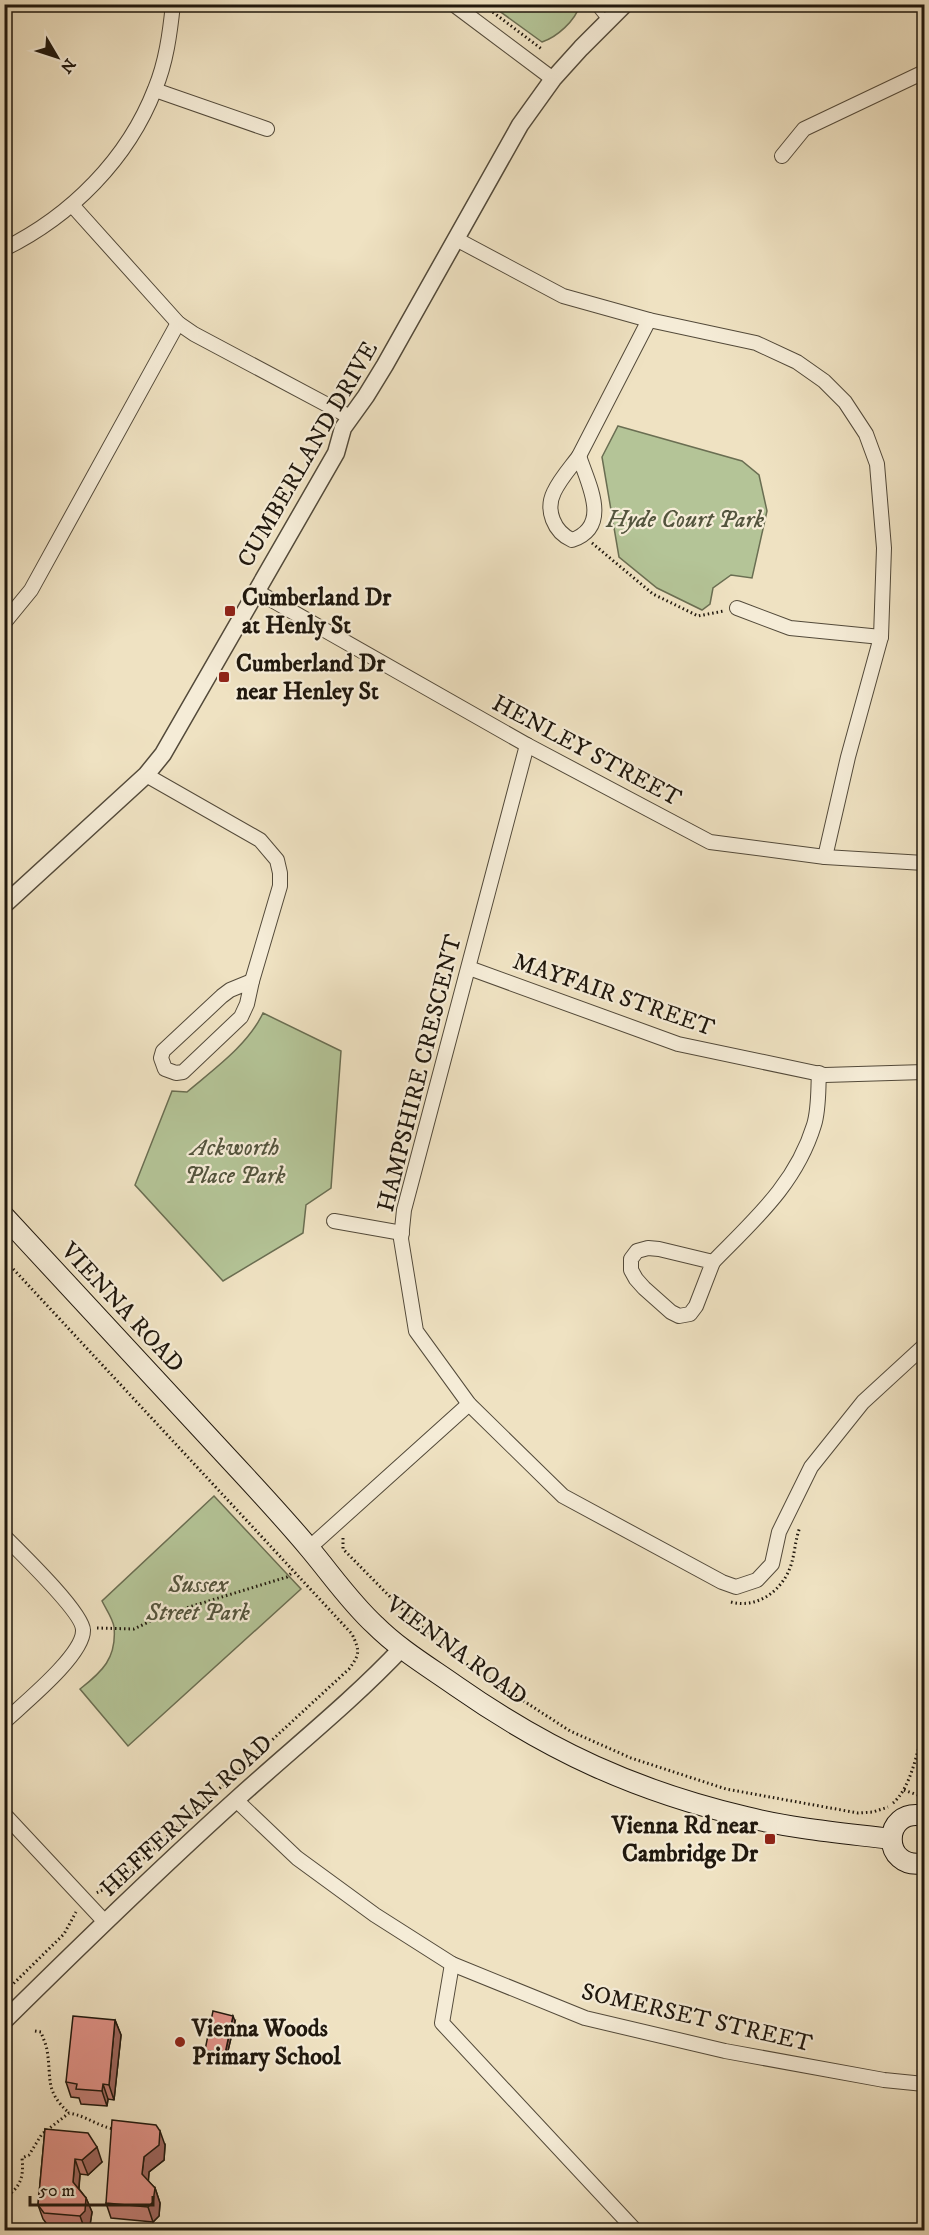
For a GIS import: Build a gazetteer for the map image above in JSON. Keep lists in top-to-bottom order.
{
  "streets": {
    "main road": ["VIENNA ROAD"],
    "street": [
      "CUMBERLAND DRIVE",
      "HENLEY STREET",
      "MAYFAIR STREET",
      "HAMPSHIRE CRESCENT",
      "HEFFERNAN ROAD",
      "SOMERSET STREET"
    ]
  },
  "crossings": [
    ["CUMBERLAND DRIVE", "HENLEY STREET"],
    ["HENLEY STREET", "HAMPSHIRE CRESCENT"],
    ["MAYFAIR STREET", "HAMPSHIRE CRESCENT"],
    ["VIENNA ROAD", "HEFFERNAN ROAD"],
    ["HEFFERNAN ROAD", "SOMERSET STREET"]
  ],
  "parks": ["Hyde Court Park", "Ackworth Place Park", "Sussex Street Park"],
  "places": {
    "transit": ["Cumberland Dr at Henly St", "Cumberland Dr near Henley St", "Vienna Rd near Cambridge Dr"],
    "other": ["Vienna Woods Primary School"]
  },
  "scale_bar": "50 m",
  "north": "bottom right"
}
